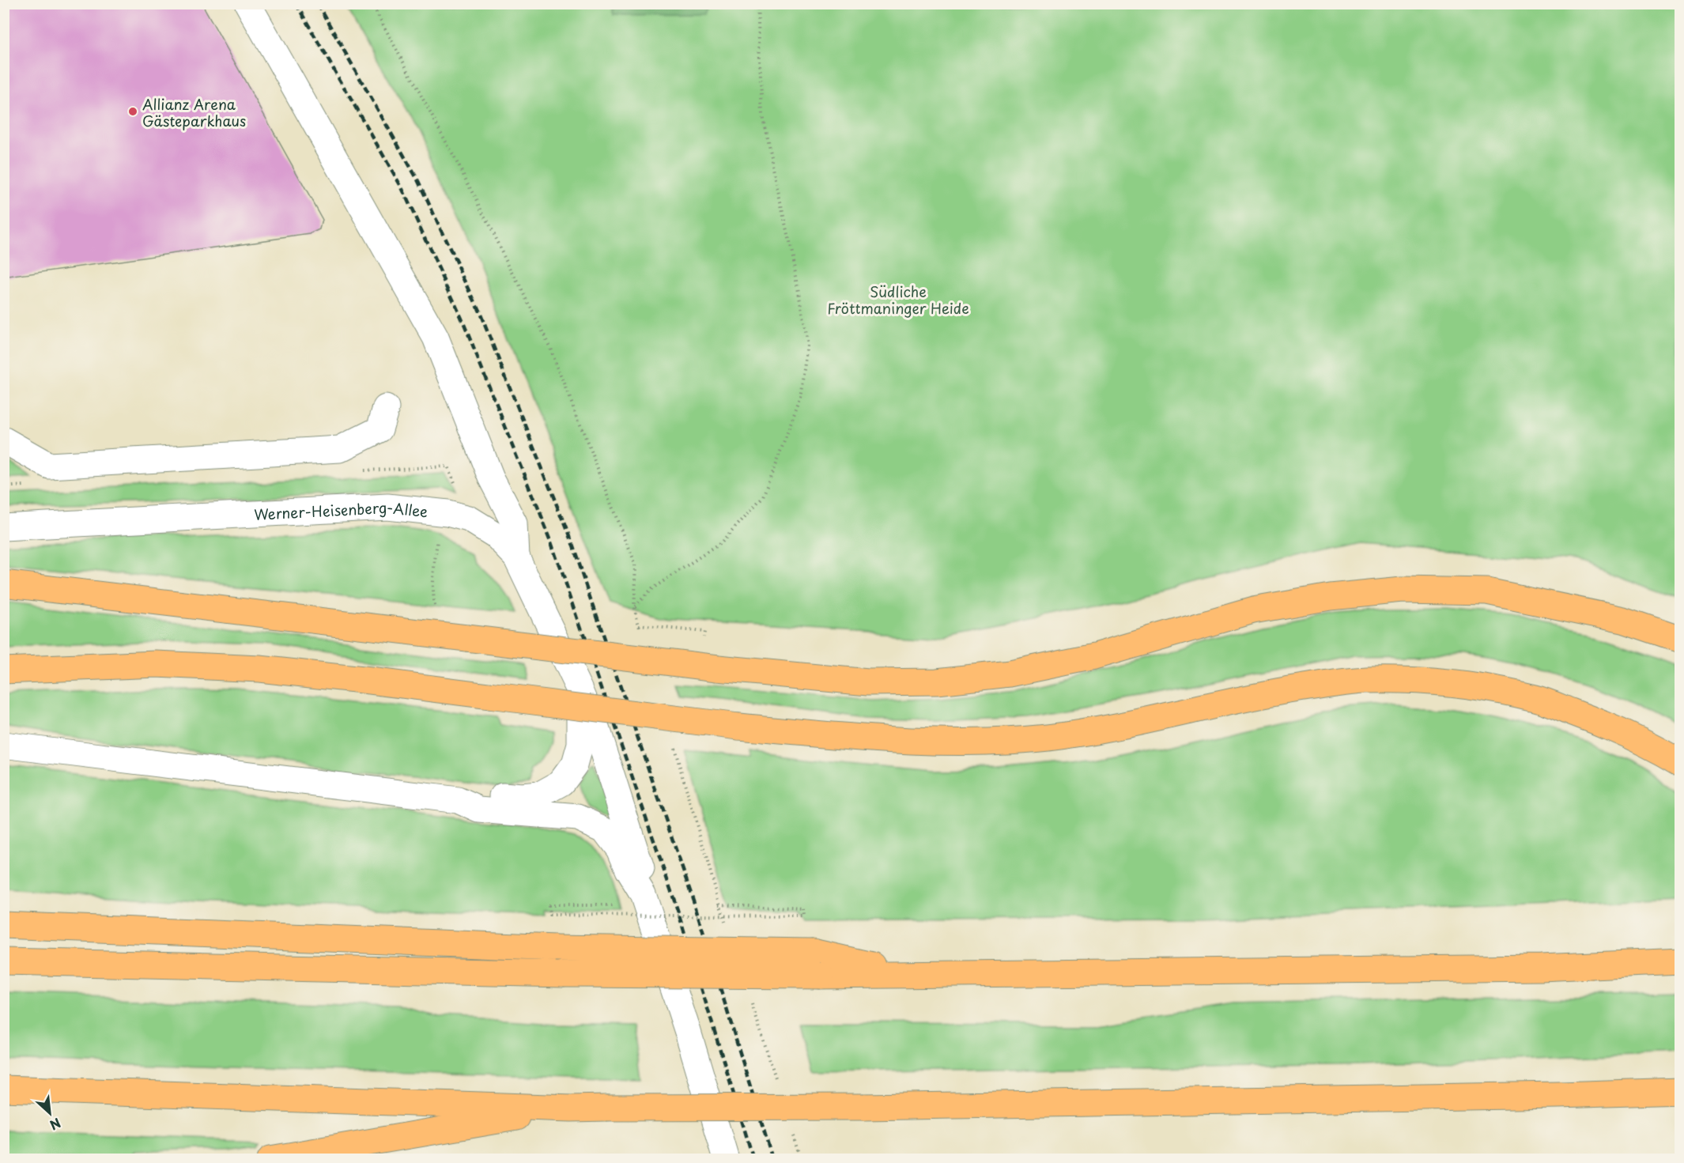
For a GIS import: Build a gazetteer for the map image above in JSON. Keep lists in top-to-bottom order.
{
  "streets": {
    "street": ["Werner-Heisenberg-Allee"]
  },
  "parks": ["Südliche Fröttmaninger Heide"],
  "places": ["Allianz Arena Gästeparkhaus"],
  "north": "bottom right"
}
